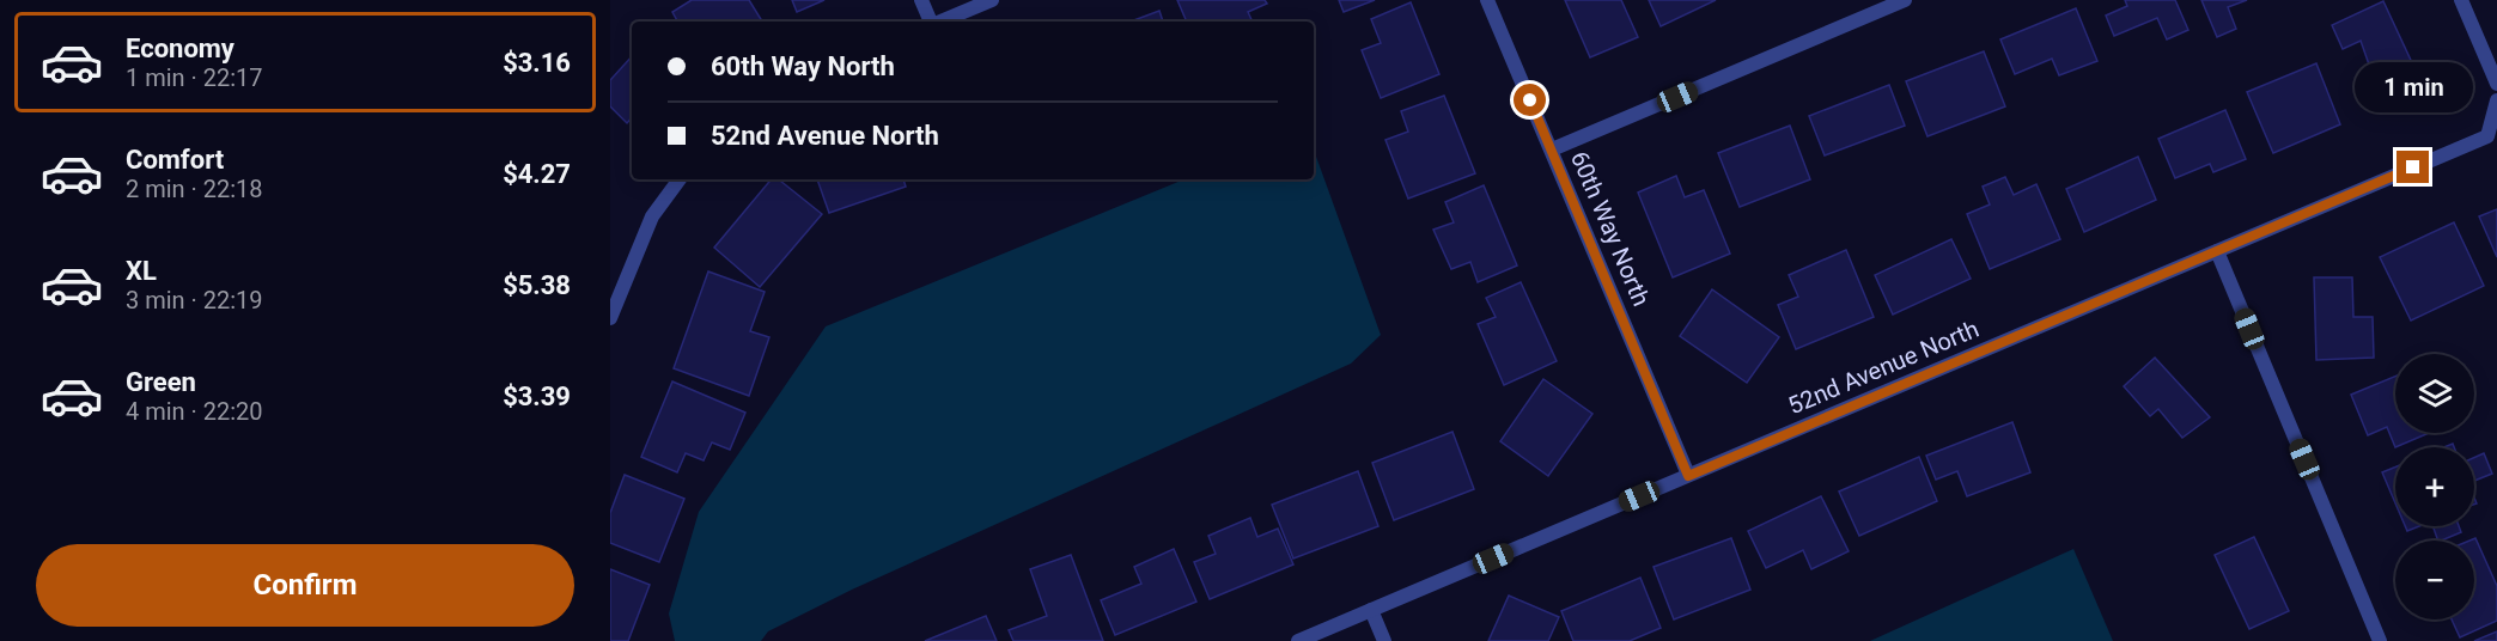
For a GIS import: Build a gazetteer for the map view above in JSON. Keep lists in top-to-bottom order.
{
  "streets": {
    "street": ["60th Way North", "52nd Avenue North"]
  },
  "crossings": [
    ["60th Way North", "52nd Avenue North"]
  ],
  "page": {
    "list": [
      {
        "name": "Economy",
        "note": "1 min · 22:17",
        "value": "$3.16"
      },
      {
        "name": "Comfort",
        "note": "2 min · 22:18",
        "value": "$4.27"
      },
      {
        "name": "XL",
        "note": "3 min · 22:19",
        "value": "$5.38"
      },
      {
        "name": "Green",
        "note": "4 min · 22:20",
        "value": "$3.39"
      }
    ],
    "banner": ["60th Way North", "52nd Avenue North"],
    "bubble": "1 min",
    "map_buttons": ["+", "−"],
    "buttons": "Confirm"
  }
}
